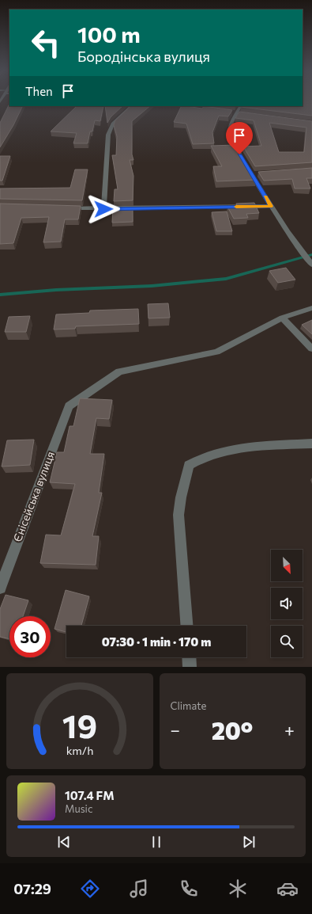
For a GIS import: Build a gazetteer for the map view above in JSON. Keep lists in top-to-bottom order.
{
  "streets": {
    "street": ["Єнісейська вулиця"]
  },
  "north": "bottom right",
  "page": {
    "turn": ["100 m", "Бородінська вулиця"],
    "then": "Then",
    "limit": "30",
    "trip": "07:30 · 1 min · 170 m",
    "tile": "Climate",
    "heat": ["−", "20°", "+"],
    "song": ["107.4 FM", "Music"],
    "tabs": "07:29",
    "gauge": ["19", "km/h"]
  }
}
